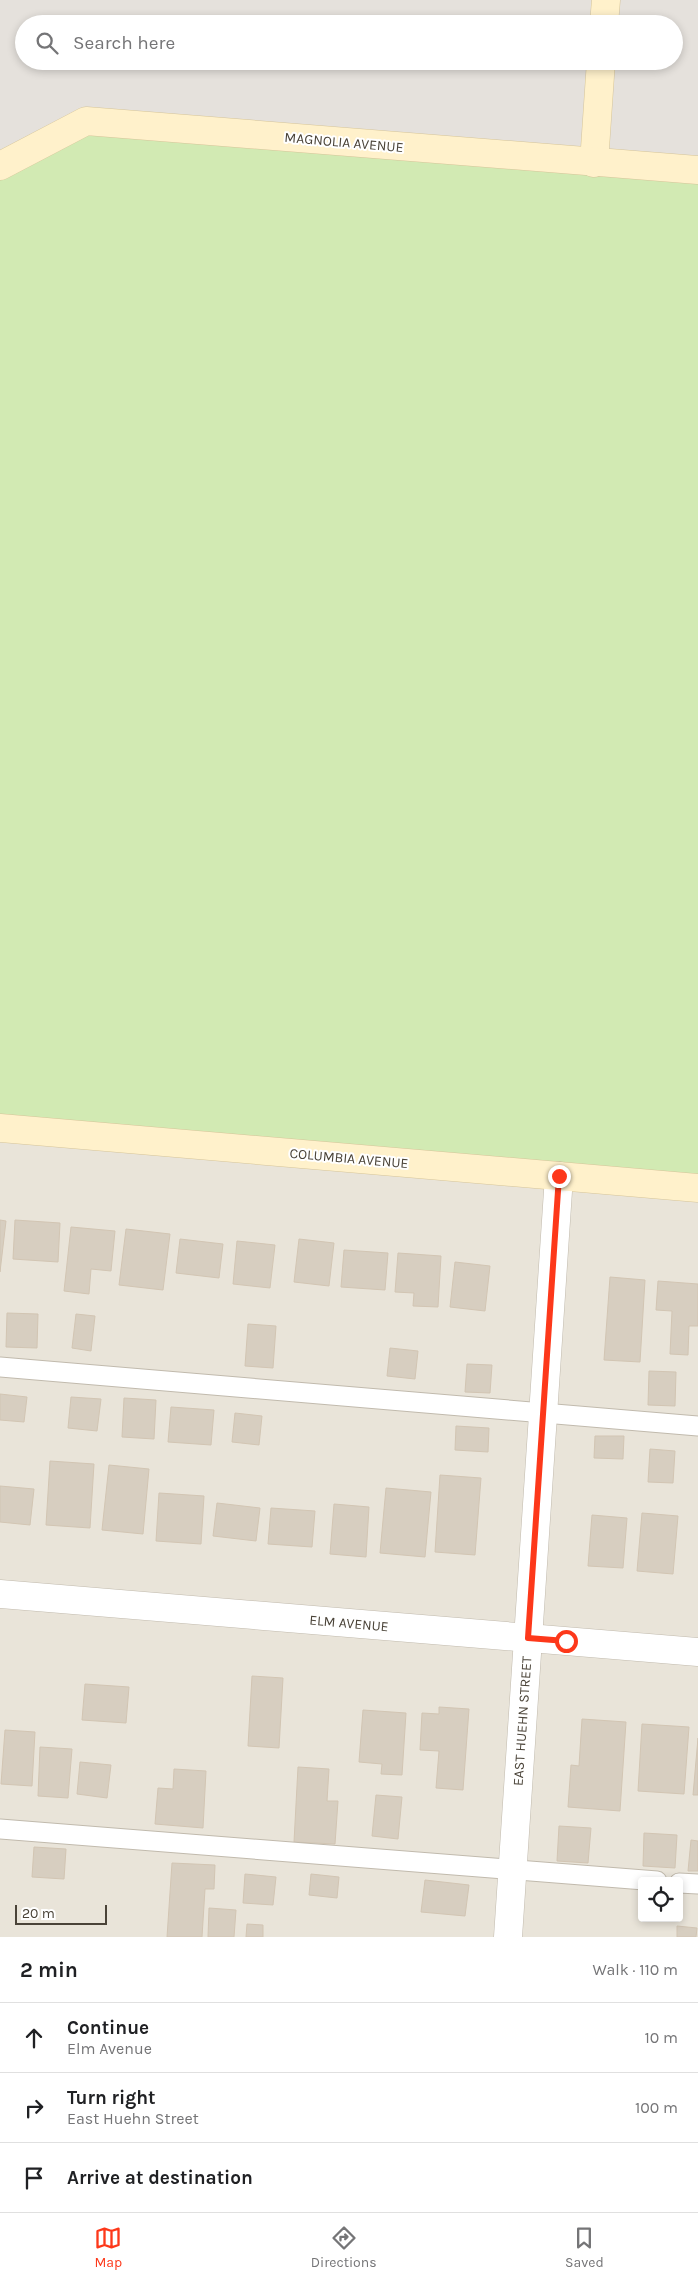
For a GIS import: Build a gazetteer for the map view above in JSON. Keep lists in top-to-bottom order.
{
  "streets": {
    "street": [
      "MAGNOLIA AVENUE",
      "COLUMBIA AVENUE",
      "ELM AVENUE",
      "EAST HUEHN STREET"
    ]
  },
  "crossings": [
    ["COLUMBIA AVENUE", "EAST HUEHN STREET"],
    ["ELM AVENUE", "EAST HUEHN STREET"]
  ],
  "scale_bar": "20 m",
  "page": {
    "search": "Search here",
    "scale": "20 m",
    "heading": ["2 min", "Walk · 110 m"],
    "list": [
      ["Continue", "Elm Avenue", "10 m"],
      ["Turn right", "East Huehn Street", "100 m"],
      "Arrive at destination"
    ],
    "nav": ["Map", "Directions", "Saved"]
  }
}
